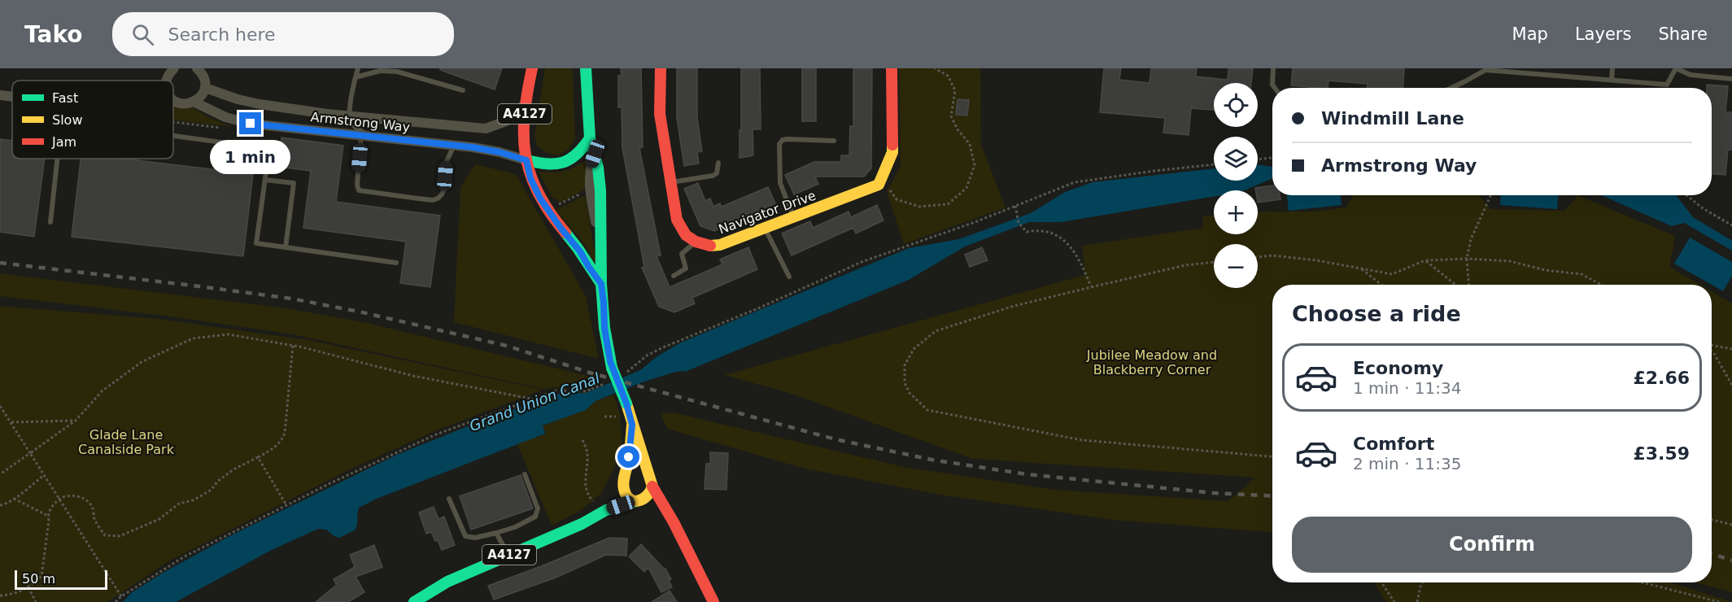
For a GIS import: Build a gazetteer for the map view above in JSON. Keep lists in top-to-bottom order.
{
  "streets": {
    "main road": ["A4127", "Navigator Drive"],
    "street": ["Armstrong Way"]
  },
  "crossings": [
    ["A4127", "Armstrong Way"]
  ],
  "water": ["Grand Union Canal"],
  "parks": ["Jubilee Meadow and Blackberry Corner", "Glade Lane Canalside Park"],
  "legend": ["Fast", "Slow", "Jam"],
  "scale_bar": "50 m",
  "page": {
    "header": "Tako",
    "search": "Search here",
    "nav": ["Map", "Layers", "Share"],
    "map_buttons": ["+", "−"],
    "banner": ["Windmill Lane", "Armstrong Way"],
    "bubble": "1 min",
    "heading": "Choose a ride",
    "list": [
      {
        "name": "Economy",
        "note": "1 min · 11:34",
        "value": "£2.66"
      },
      {
        "name": "Comfort",
        "note": "2 min · 11:35",
        "value": "£3.59"
      }
    ],
    "buttons": "Confirm",
    "scale": "50 m"
  }
}
